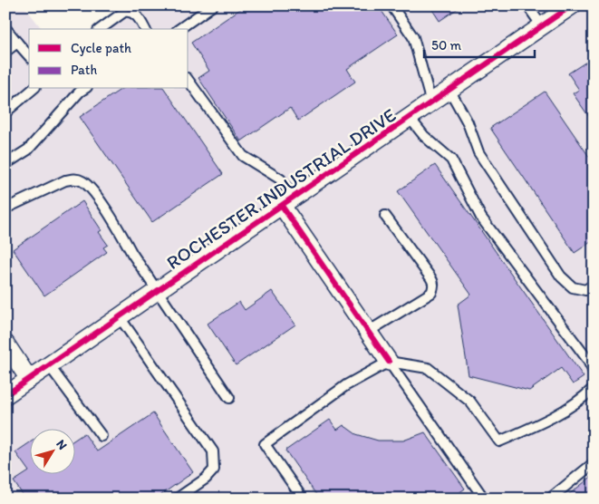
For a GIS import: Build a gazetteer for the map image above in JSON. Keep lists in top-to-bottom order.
{
  "streets": {
    "street": ["ROCHESTER INDUSTRIAL DRIVE"]
  },
  "legend": ["Cycle path", "Path"],
  "scale_bar": "50 m",
  "north": "top right"
}
